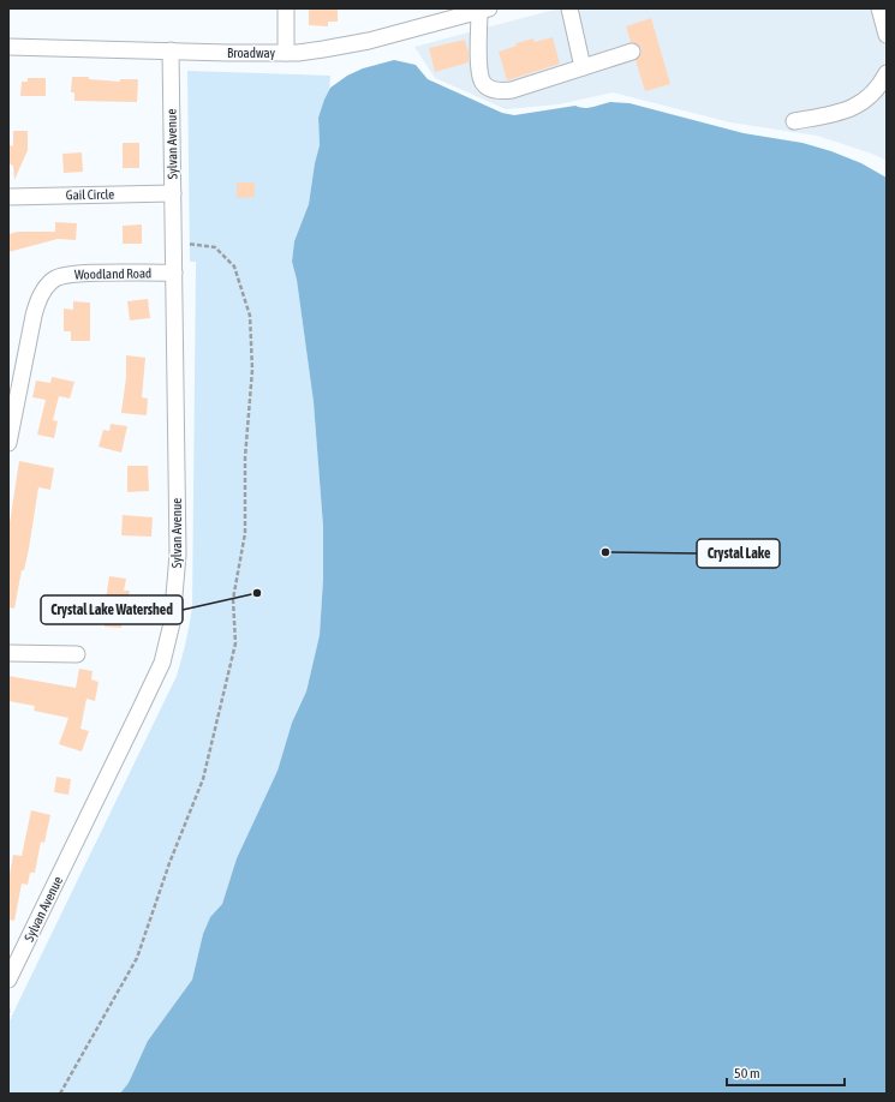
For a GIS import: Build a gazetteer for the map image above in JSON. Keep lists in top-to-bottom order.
{
  "streets": {
    "street": [
      "Broadway",
      "Sylvan Avenue",
      "Gail Circle",
      "Woodland Road"
    ]
  },
  "crossings": [
    ["Broadway", "Sylvan Avenue"],
    ["Sylvan Avenue", "Gail Circle"],
    ["Sylvan Avenue", "Woodland Road"]
  ],
  "places": ["Crystal Lake", "Crystal Lake Watershed"],
  "scale_bar": "50 m"
}
